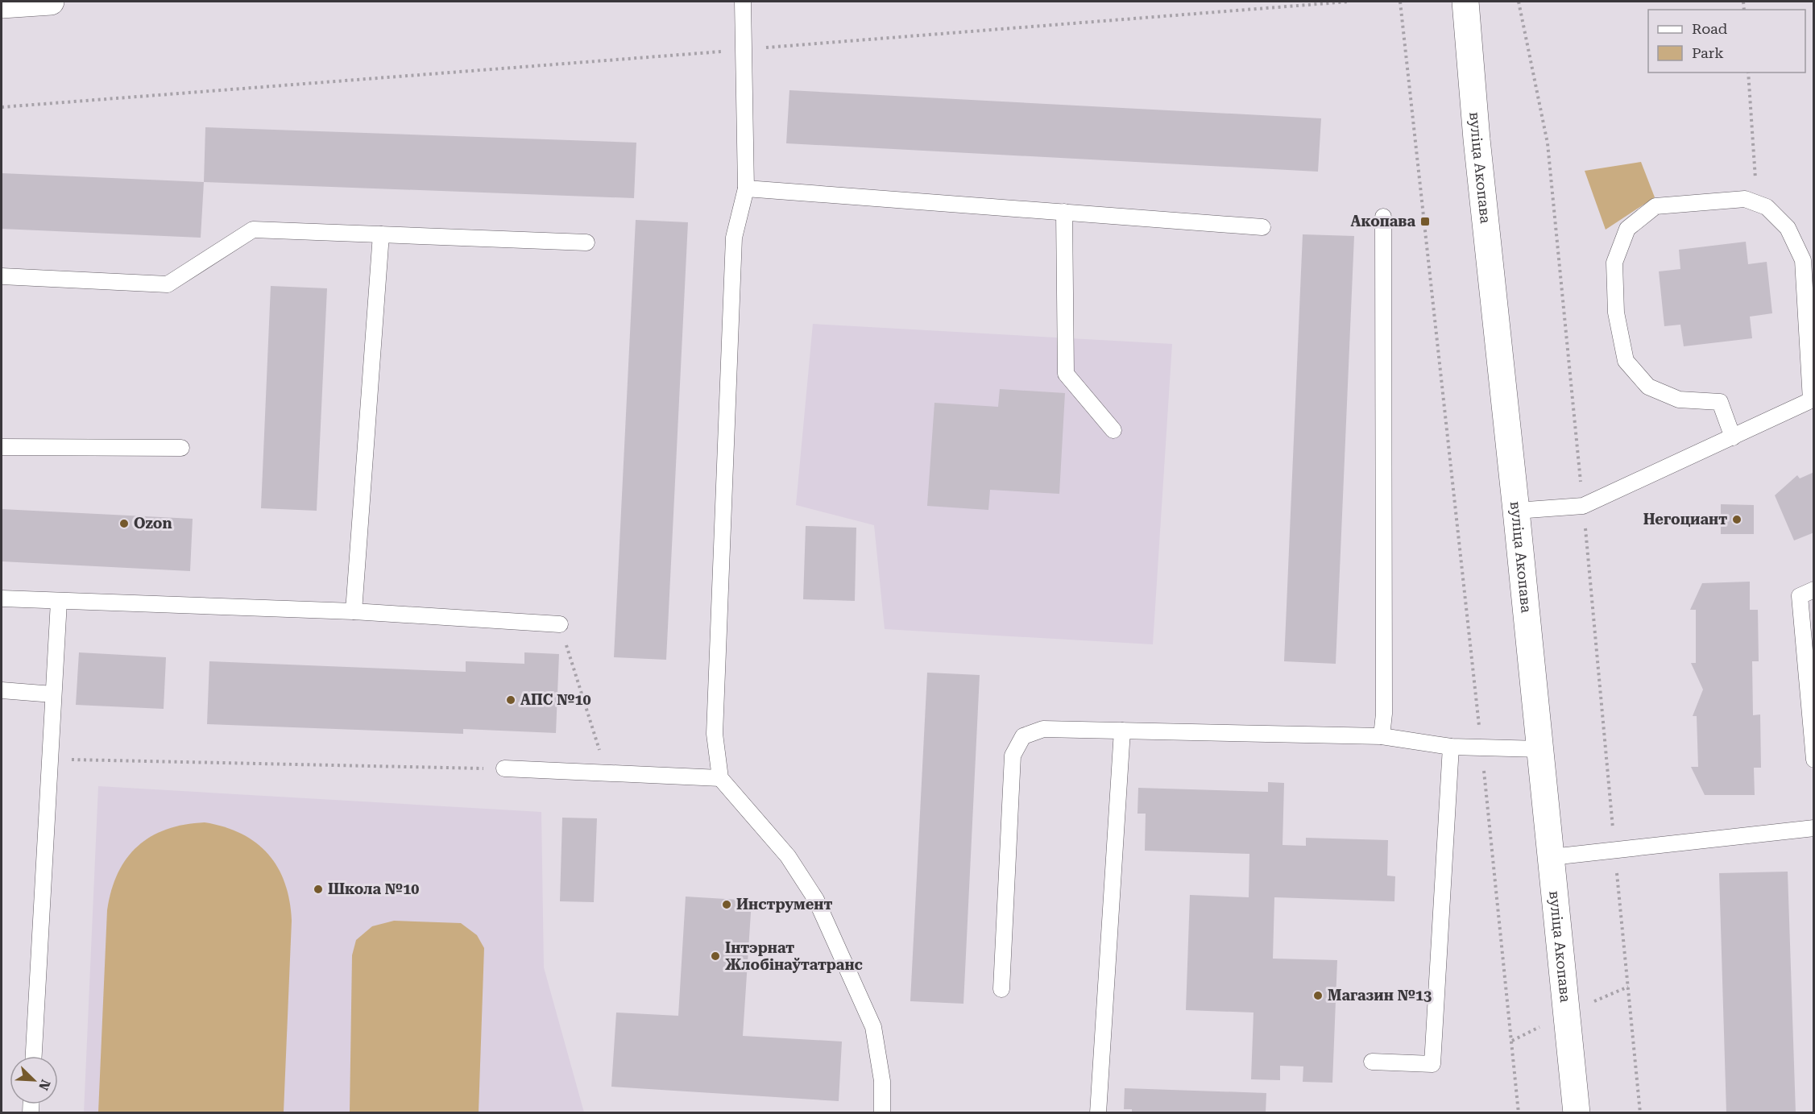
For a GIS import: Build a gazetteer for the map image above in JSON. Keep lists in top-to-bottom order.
{
  "streets": {
    "main road": ["вуліца Акопава"]
  },
  "places": {
    "transit": ["Акопава"],
    "other": [
      "Негоциант",
      "Ozon",
      "АПС №10",
      "Школа №10",
      "Инструмент",
      "Інтэрнат Жлобінаўтатранс",
      "Магазин №13"
    ]
  },
  "legend": ["Road", "Park"],
  "north": "bottom right"
}
